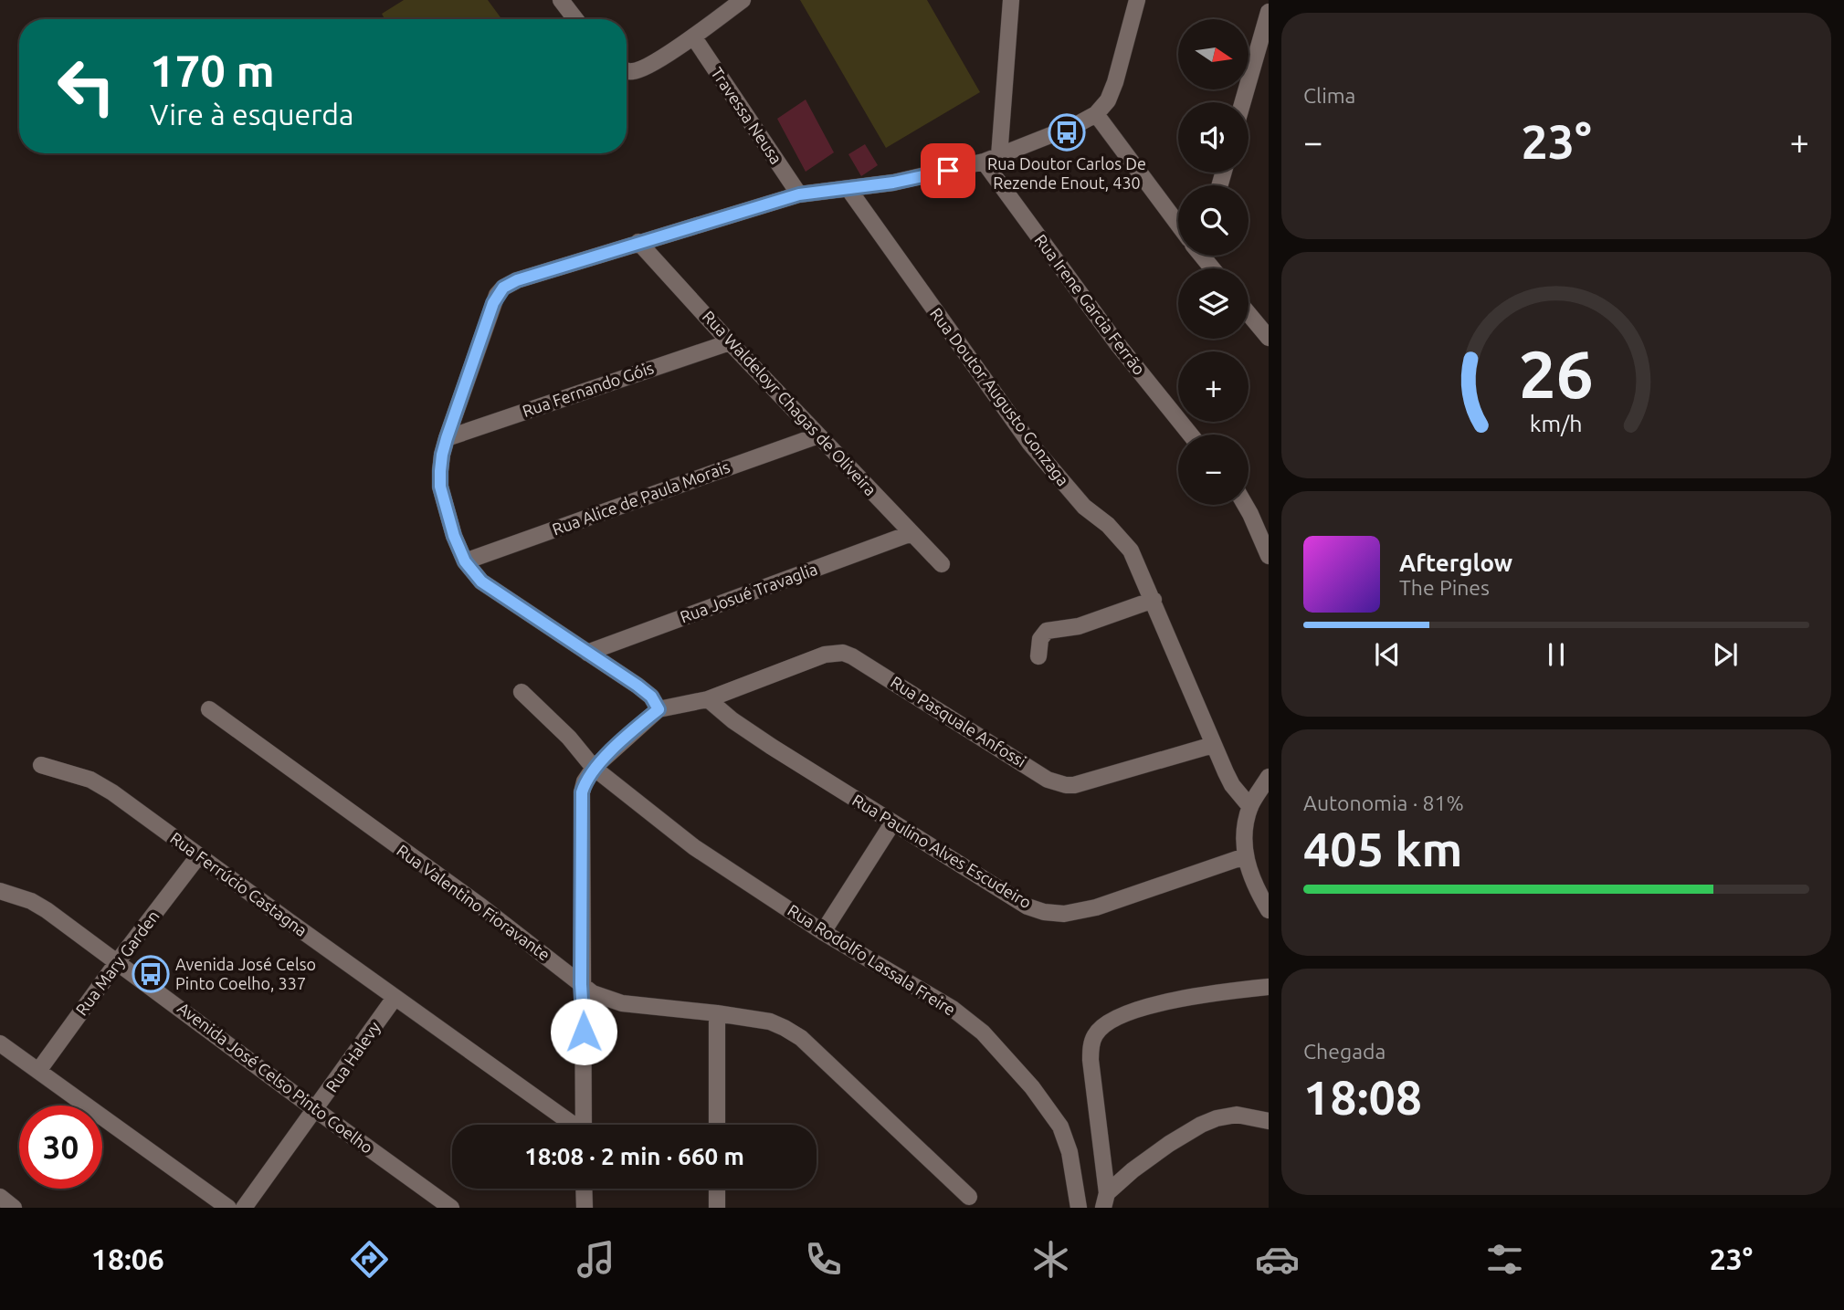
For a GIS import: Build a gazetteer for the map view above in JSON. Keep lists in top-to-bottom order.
{
  "streets": {
    "street": [
      "Travessa Neusa",
      "Rua Irene Garcia Ferrão",
      "Rua Fernando Góis",
      "Rua Doutor Augusto Gonzaga",
      "Rua Waldeloyr Chagas de Oliveira",
      "Rua Alice de Paula Morais",
      "Rua Josué Travaglia",
      "Rua Pasquale Anfossi",
      "Rua Paulino Alves Escudeiro",
      "Rua Ferrúcio Castagna",
      "Rua Valentino Fioravante",
      "Rua Rodolfo Lassala Freire",
      "Rua Mary Garden",
      "Rua Halevy",
      "Avenida José Celso Pinto Coelho"
    ]
  },
  "crossings": [
    ["Rua Fernando Góis", "Rua Waldeloyr Chagas de Oliveira"],
    ["Rua Doutor Augusto Gonzaga", "Rua Pasquale Anfossi"],
    ["Rua Waldeloyr Chagas de Oliveira", "Rua Alice de Paula Morais"],
    ["Rua Waldeloyr Chagas de Oliveira", "Rua Josué Travaglia"],
    ["Rua Pasquale Anfossi", "Rua Paulino Alves Escudeiro"],
    ["Rua Ferrúcio Castagna", "Rua Mary Garden"],
    ["Rua Ferrúcio Castagna", "Rua Halevy"],
    ["Rua Mary Garden", "Avenida José Celso Pinto Coelho"],
    ["Rua Halevy", "Avenida José Celso Pinto Coelho"]
  ],
  "places": {
    "bus stop": ["Rua Doutor Carlos De Rezende Enout, 430", "Avenida José Celso Pinto Coelho, 337"]
  },
  "north": "right",
  "page": {
    "tile": [
      "Clima",
      ["Autonomia · 81%", "405 km"],
      ["Chegada", "18:08"]
    ],
    "map_buttons": ["+", "−"],
    "turn": ["170 m", "Vire à esquerda"],
    "heat": ["−", "23°", "+"],
    "song": ["Afterglow", "The Pines"],
    "limit": "30",
    "trip": "18:08 · 2 min · 660 m",
    "tabs": ["18:06", "23°"],
    "gauge": ["26", "km/h"]
  }
}
